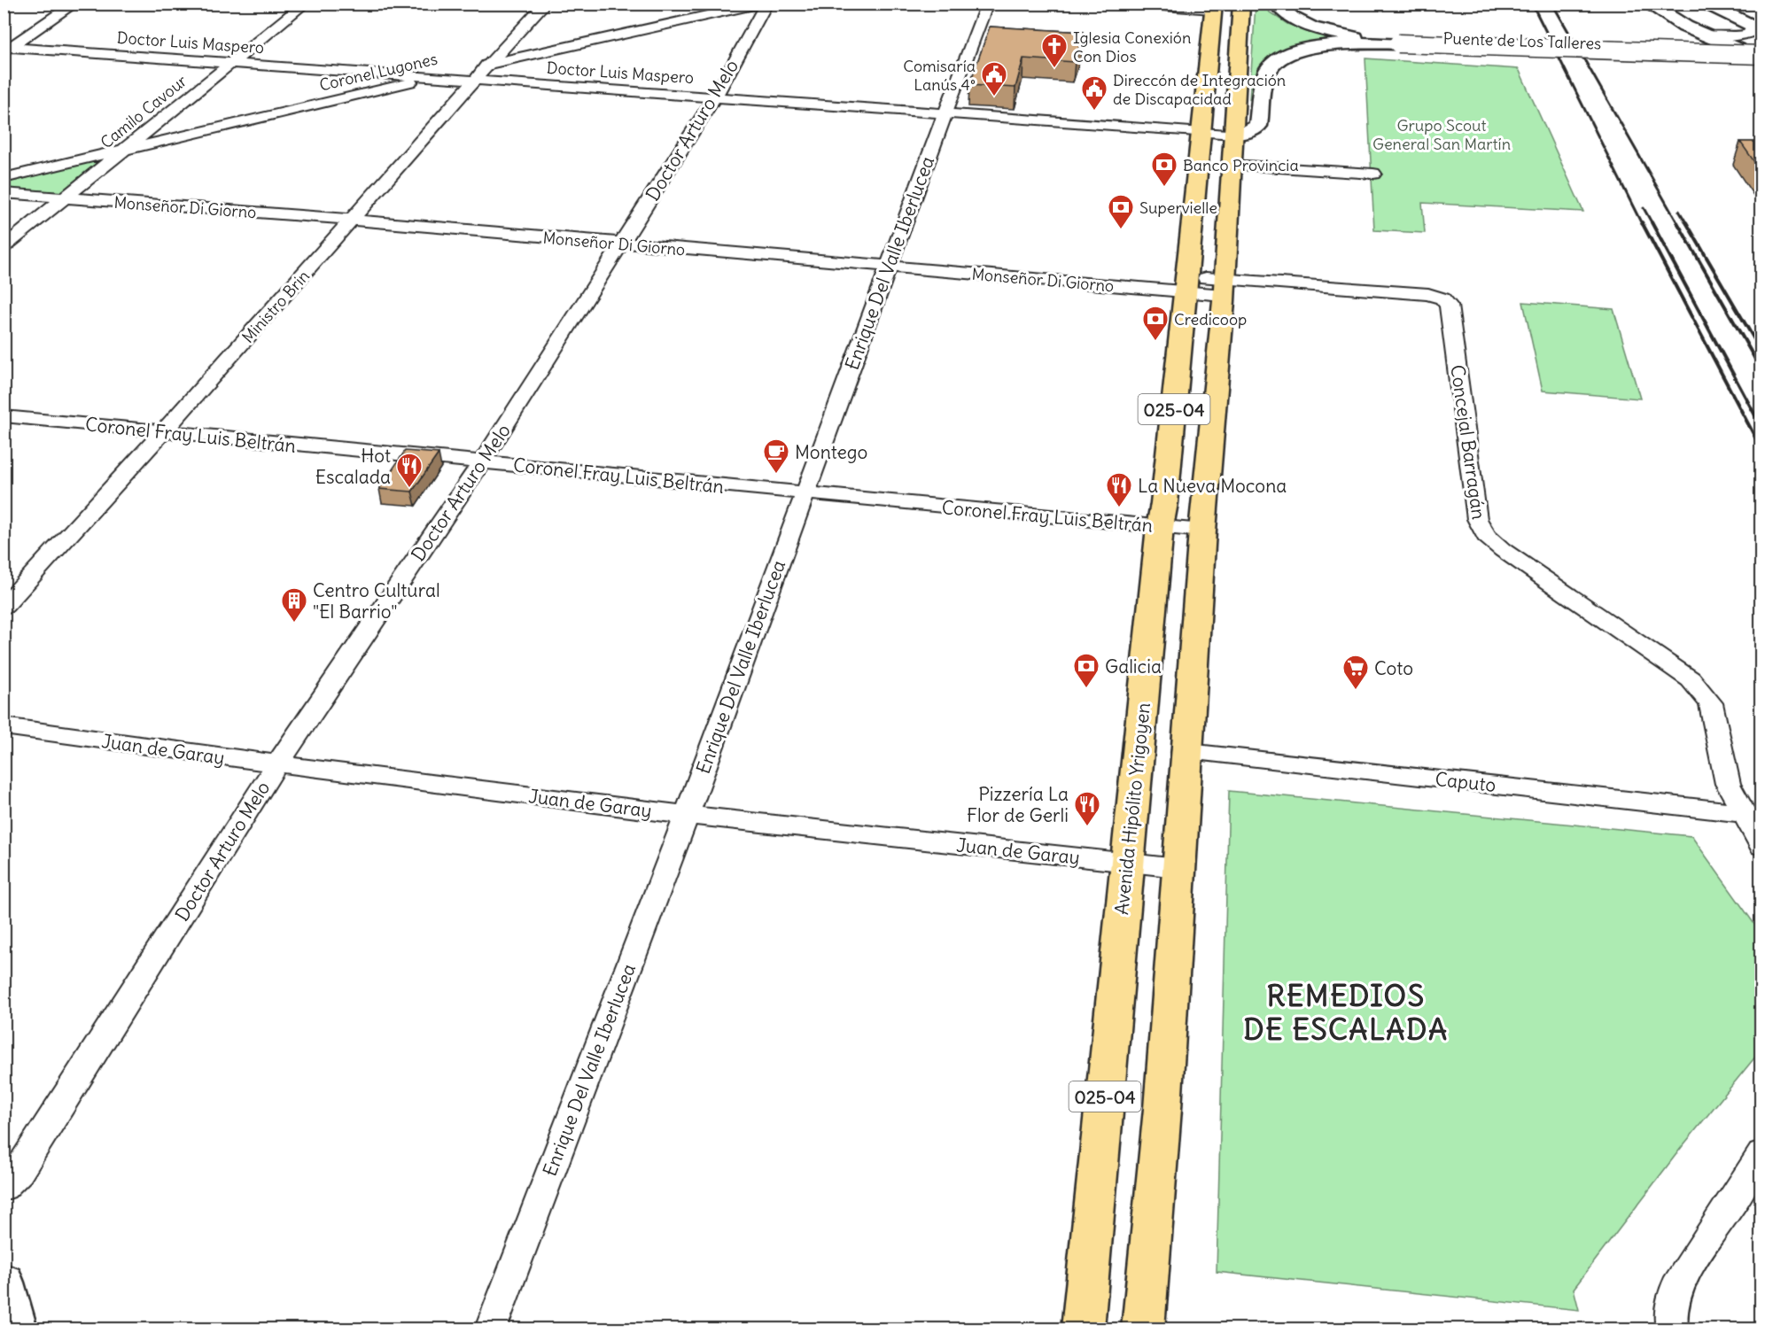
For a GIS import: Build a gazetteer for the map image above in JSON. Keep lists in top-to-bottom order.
{
  "streets": {
    "main road": ["Puente de Los Talleres", "025-04", "Avenida Hipólito Yrigoyen"],
    "street": [
      "Doctor Luis Maspero",
      "Coronel Lugones",
      "Camilo Cavour",
      "Doctor Arturo Melo",
      "Monseñor Di Giorno",
      "Enrique Del Valle Iberlucea",
      "Ministro Brin",
      "Coronel Fray Luis Beltrán",
      "Concejal Barragán",
      "Juan de Garay",
      "Caputo"
    ]
  },
  "crossings": [
    ["Puente de Los Talleres", "Doctor Luis Maspero"],
    ["Puente de Los Talleres", "025-04"],
    ["Doctor Luis Maspero", "Coronel Lugones"],
    ["Doctor Luis Maspero", "Camilo Cavour"],
    ["Doctor Luis Maspero", "Doctor Arturo Melo"],
    ["Doctor Luis Maspero", "Enrique Del Valle Iberlucea"],
    ["Doctor Luis Maspero", "Ministro Brin"],
    ["Doctor Luis Maspero", "025-04"],
    ["Doctor Luis Maspero", "Avenida Hipólito Yrigoyen"],
    ["Coronel Lugones", "Camilo Cavour"],
    ["Coronel Lugones", "Ministro Brin"],
    ["Camilo Cavour", "Monseñor Di Giorno"],
    ["Doctor Arturo Melo", "Monseñor Di Giorno"],
    ["Doctor Arturo Melo", "Coronel Fray Luis Beltrán"],
    ["Doctor Arturo Melo", "Juan de Garay"],
    ["Monseñor Di Giorno", "Enrique Del Valle Iberlucea"],
    ["Monseñor Di Giorno", "Ministro Brin"],
    ["Monseñor Di Giorno", "025-04"],
    ["Monseñor Di Giorno", "Concejal Barragán"],
    ["Monseñor Di Giorno", "Avenida Hipólito Yrigoyen"],
    ["Enrique Del Valle Iberlucea", "Coronel Fray Luis Beltrán"],
    ["Enrique Del Valle Iberlucea", "Juan de Garay"],
    ["Ministro Brin", "Coronel Fray Luis Beltrán"],
    ["025-04", "Coronel Fray Luis Beltrán"],
    ["025-04", "Concejal Barragán"],
    ["025-04", "Juan de Garay"],
    ["025-04", "Caputo"],
    ["Coronel Fray Luis Beltrán", "Avenida Hipólito Yrigoyen"],
    ["Concejal Barragán", "Caputo"],
    ["Juan de Garay", "Avenida Hipólito Yrigoyen"]
  ],
  "districts": ["REMEDIOS DE ESCALADA"],
  "parks": ["Grupo Scout General San Martín"],
  "places": {
    "church": ["Iglesia Conexión Con Dios"],
    "public building": ["Comisaría Lanús 4°", "Direccón de Integración de Discapacidad"],
    "bank": [
      "Banco Provincia",
      "Supervielle",
      "Credicoop",
      "Galicia"
    ],
    "cafe": ["Montego"],
    "restaurant": ["Hot Escalada", "La Nueva Mocona", "Pizzería La Flor de Gerli"],
    "building": ["Centro Cultural \"El Barrio\""],
    "supermarket": ["Coto"]
  }
}
